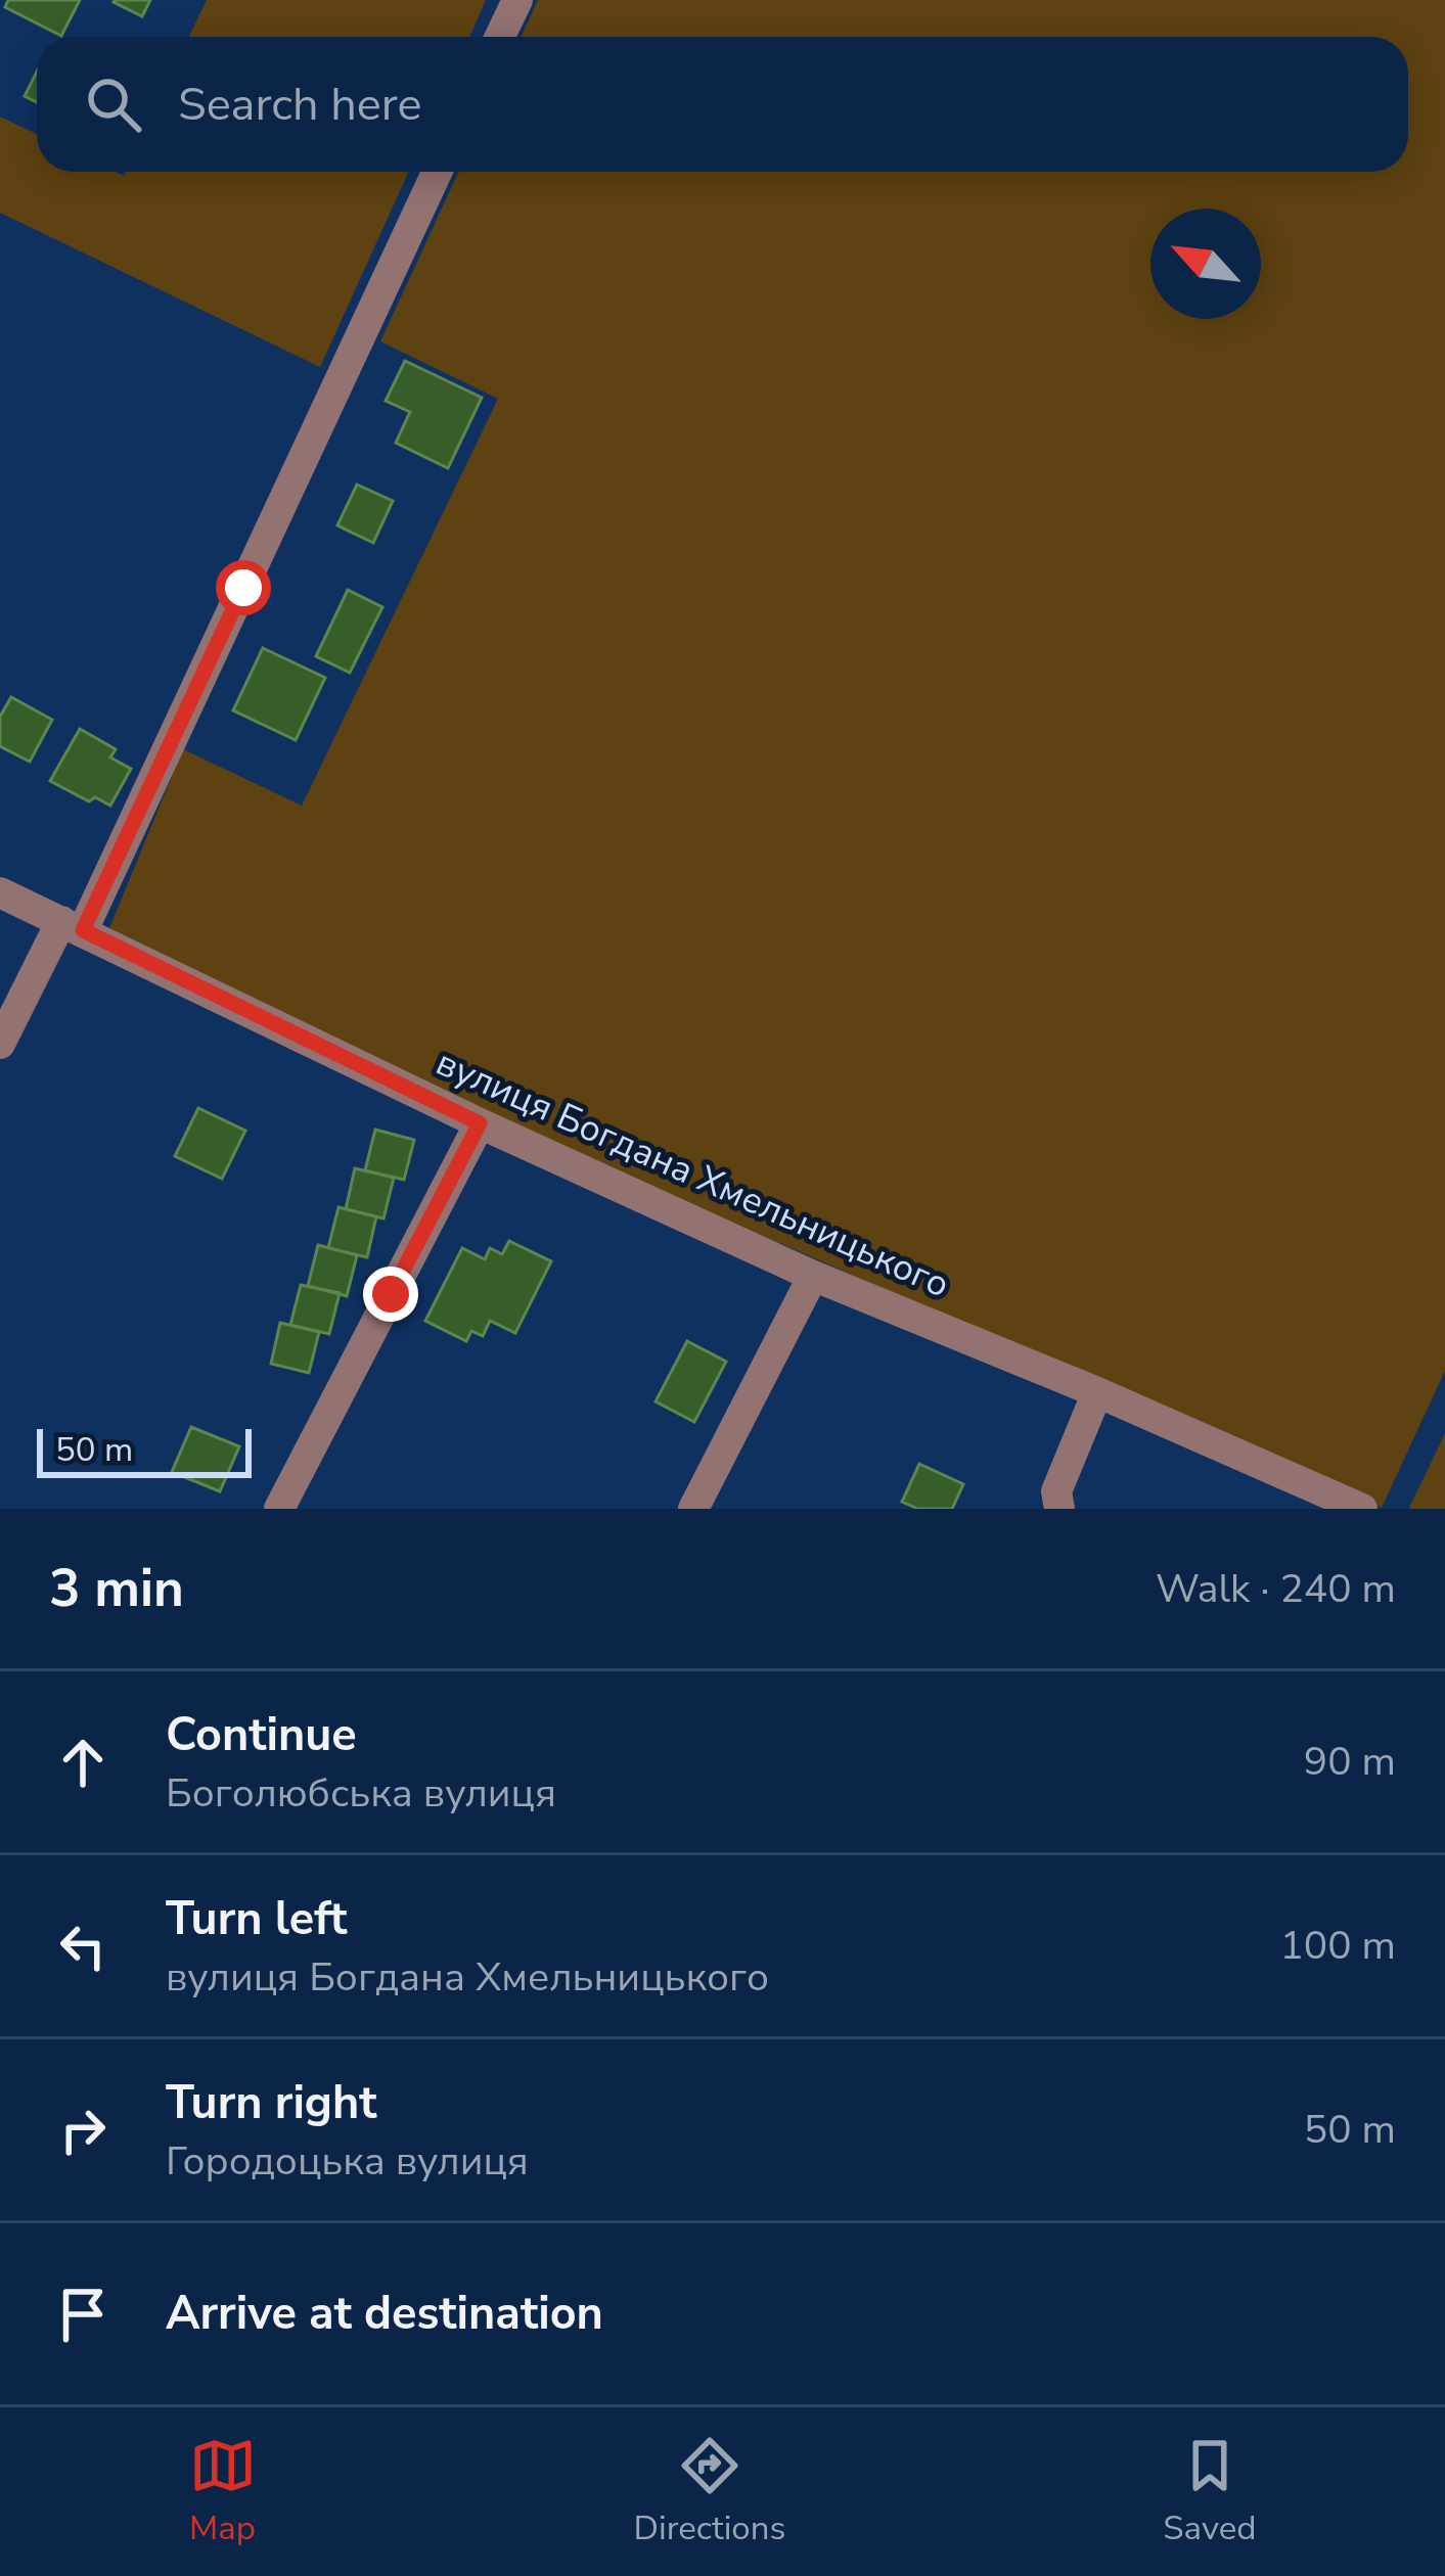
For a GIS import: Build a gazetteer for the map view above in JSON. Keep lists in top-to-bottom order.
{
  "streets": {
    "street": ["вулиця Богдана Хмельницького"]
  },
  "scale_bar": "50 m",
  "north": "top left",
  "page": {
    "search": "Search here",
    "scale": "50 m",
    "heading": ["3 min", "Walk · 240 m"],
    "list": [
      ["Continue", "Боголюбська вулиця", "90 m"],
      ["Turn left", "вулиця Богдана Хмельницького", "100 m"],
      ["Turn right", "Городоцька вулиця", "50 m"],
      "Arrive at destination"
    ],
    "nav": ["Map", "Directions", "Saved"]
  }
}
